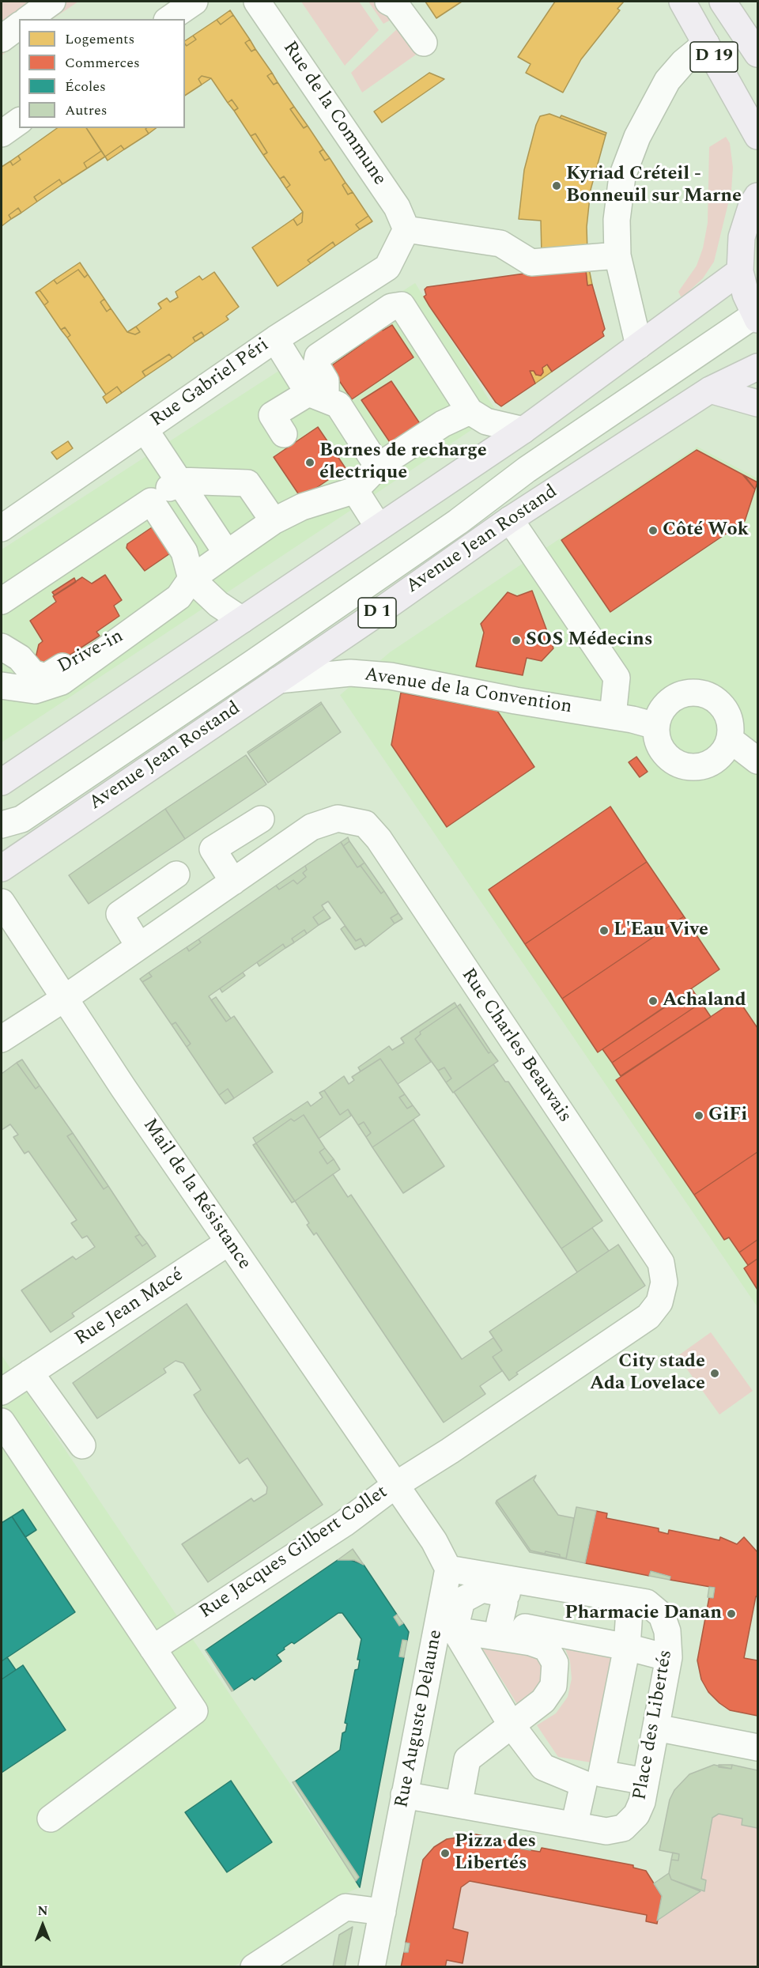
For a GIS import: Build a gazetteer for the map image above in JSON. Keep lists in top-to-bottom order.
{
  "streets": {
    "main road": ["D 19", "Avenue Jean Rostand", "D 1"],
    "street": [
      "Rue de la Commune",
      "Rue Gabriel Péri",
      "Drive-in",
      "Avenue de la Convention",
      "Rue Charles Beauvais",
      "Mail de la Résistance",
      "Rue Jean Macé",
      "Rue Jacques Gilbert Collet",
      "Rue Auguste Delaune",
      "Place des Libertés"
    ]
  },
  "crossings": [
    ["Rue de la Commune", "Rue Gabriel Péri"],
    ["Avenue Jean Rostand", "Avenue de la Convention"],
    ["Rue Charles Beauvais", "Mail de la Résistance"],
    ["Rue Charles Beauvais", "Rue Jacques Gilbert Collet"],
    ["Mail de la Résistance", "Rue Jean Macé"],
    ["Mail de la Résistance", "Rue Jacques Gilbert Collet"],
    ["Rue Auguste Delaune", "Place des Libertés"]
  ],
  "places": [
    "Kyriad Créteil - Bonneuil sur Marne",
    "Bornes de recharge électrique",
    "Côté Wok",
    "SOS Médecins",
    "L'Eau Vive",
    "Achaland",
    "GiFi",
    "City stade Ada Lovelace",
    "Pharmacie Danan",
    "Pizza des Libertés"
  ],
  "legend": [
    "Logements",
    "Commerces",
    "Écoles",
    "Autres"
  ],
  "north": "top"
}
